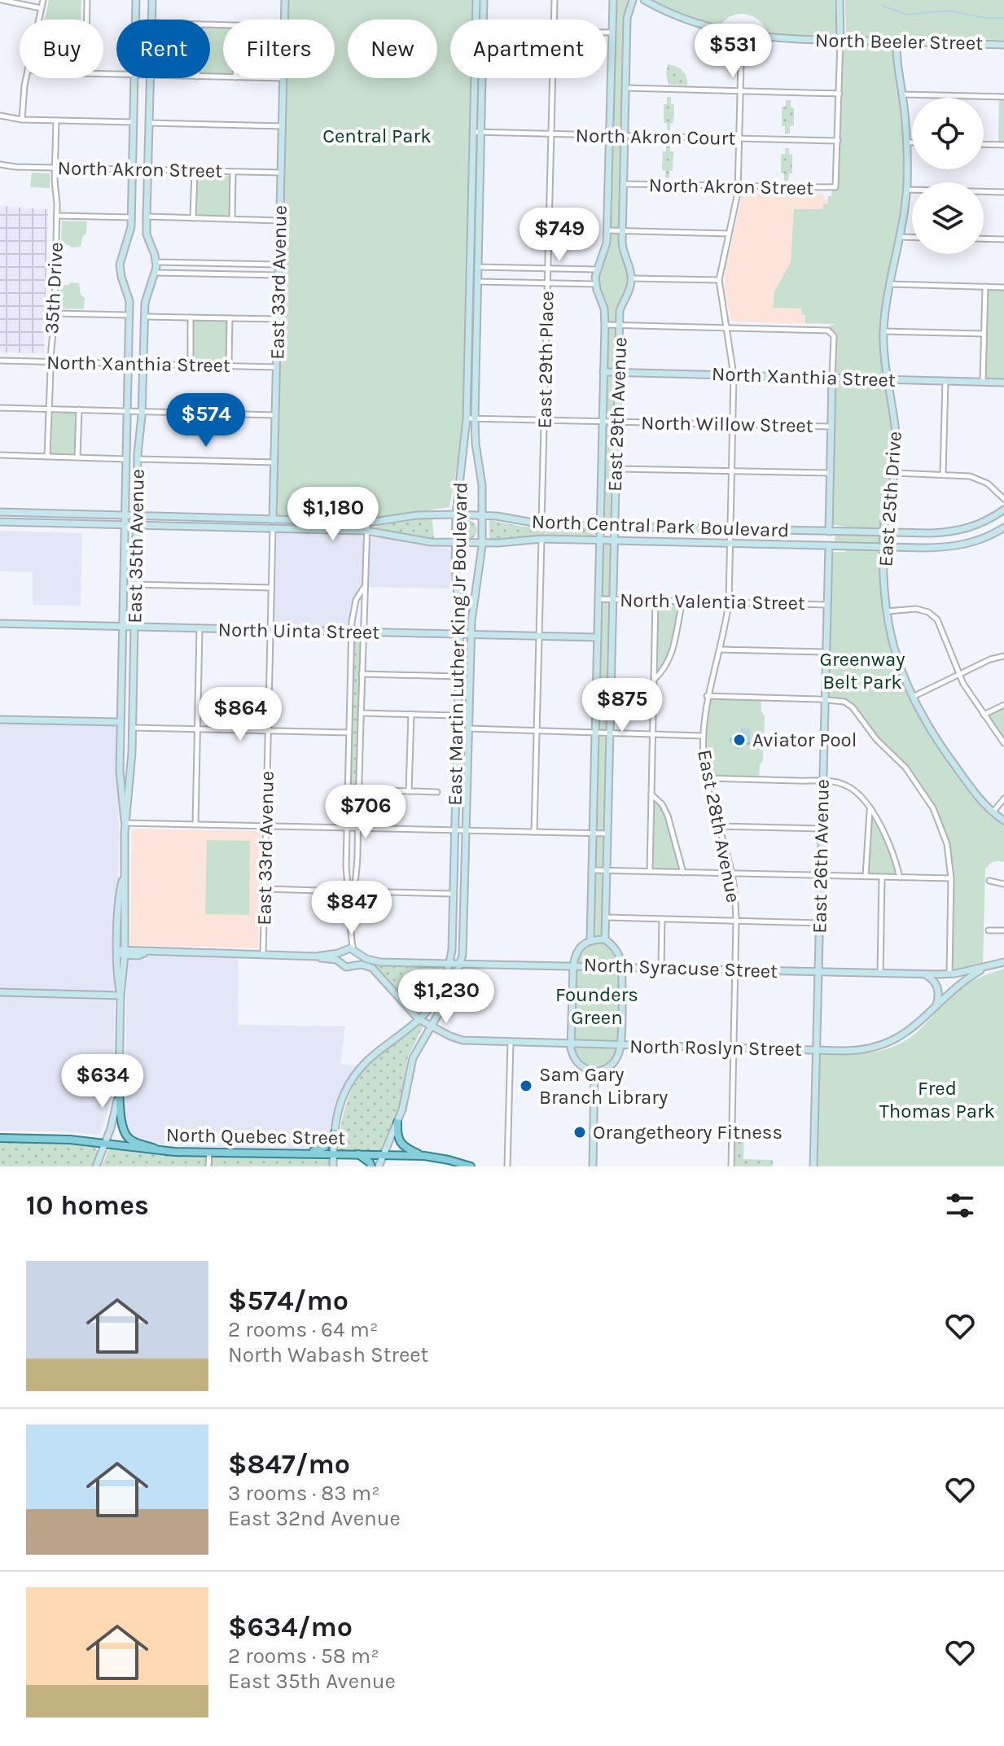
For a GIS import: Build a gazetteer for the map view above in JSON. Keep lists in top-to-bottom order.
{
  "streets": {
    "main road": ["North Quebec Street"],
    "street": [
      "North Beeler Street",
      "North Akron Court",
      "North Akron Street",
      "East 33rd Avenue",
      "35th Drive",
      "East 29th Place",
      "North Xanthia Street",
      "East 29th Avenue",
      "North Willow Street",
      "East 25th Drive",
      "North Central Park Boulevard",
      "East 35th Avenue",
      "North Valentia Street",
      "North Uinta Street",
      "East Martin Luther King Jr Boulevard",
      "East 28th Avenue",
      "East 26th Avenue",
      "North Syracuse Street",
      "North Roslyn Street"
    ]
  },
  "crossings": [
    ["North Beeler Street", "East 25th Drive"],
    ["North Akron Court", "North Akron Street"],
    ["North Akron Court", "East 29th Place"],
    ["North Akron Court", "East 29th Avenue"],
    ["North Akron Court", "East Martin Luther King Jr Boulevard"],
    ["North Akron Court", "East 28th Avenue"],
    ["North Akron Street", "East 33rd Avenue"],
    ["North Akron Street", "35th Drive"],
    ["North Akron Street", "East 35th Avenue"],
    ["North Akron Street", "East 28th Avenue"],
    ["East 33rd Avenue", "North Xanthia Street"],
    ["East 33rd Avenue", "North Central Park Boulevard"],
    ["East 33rd Avenue", "North Uinta Street"],
    ["East 33rd Avenue", "North Syracuse Street"],
    ["35th Drive", "North Xanthia Street"],
    ["East 29th Place", "North Willow Street"],
    ["East 29th Place", "North Central Park Boulevard"],
    ["North Xanthia Street", "East 29th Avenue"],
    ["North Xanthia Street", "East 25th Drive"],
    ["North Xanthia Street", "East 35th Avenue"],
    ["North Xanthia Street", "East 28th Avenue"],
    ["East 29th Avenue", "North Willow Street"],
    ["East 29th Avenue", "North Central Park Boulevard"],
    ["East 29th Avenue", "North Valentia Street"],
    ["East 29th Avenue", "North Uinta Street"],
    ["North Willow Street", "East Martin Luther King Jr Boulevard"],
    ["North Willow Street", "East 28th Avenue"],
    ["East 25th Drive", "North Central Park Boulevard"],
    ["North Central Park Boulevard", "East 35th Avenue"],
    ["North Central Park Boulevard", "East Martin Luther King Jr Boulevard"],
    ["North Central Park Boulevard", "East 28th Avenue"],
    ["North Central Park Boulevard", "East 26th Avenue"],
    ["East 35th Avenue", "North Uinta Street"],
    ["East 35th Avenue", "North Syracuse Street"],
    ["East 35th Avenue", "North Quebec Street"],
    ["North Valentia Street", "East 28th Avenue"],
    ["North Valentia Street", "East 26th Avenue"],
    ["North Uinta Street", "East Martin Luther King Jr Boulevard"],
    ["East Martin Luther King Jr Boulevard", "North Syracuse Street"],
    ["East Martin Luther King Jr Boulevard", "North Roslyn Street"],
    ["East Martin Luther King Jr Boulevard", "North Quebec Street"],
    ["East 28th Avenue", "North Syracuse Street"],
    ["East 28th Avenue", "North Roslyn Street"],
    ["East 26th Avenue", "North Syracuse Street"],
    ["East 26th Avenue", "North Roslyn Street"],
    ["North Syracuse Street", "North Roslyn Street"]
  ],
  "parks": [
    "Central Park",
    "Greenway Belt Park",
    "Founders Green",
    "Fred Thomas Park"
  ],
  "places": ["Aviator Pool", "Sam Gary Branch Library", "Orangetheory Fitness"],
  "page": {
    "chip": [
      "Buy",
      "Rent",
      "Filters",
      "New",
      "Apartment"
    ],
    "price": [
      "$531",
      "$749",
      "$574",
      "$1,180",
      "$875",
      "$864",
      "$706",
      "$847",
      "$1,230",
      "$634"
    ],
    "heading": "10 homes",
    "list": [
      {
        "name": "$574/mo",
        "note": "2 rooms · 64 m² · North Wabash Street"
      },
      {
        "name": "$847/mo",
        "note": "3 rooms · 83 m² · East 32nd Avenue"
      },
      {
        "name": "$634/mo",
        "note": "2 rooms · 58 m² · East 35th Avenue"
      }
    ]
  }
}
